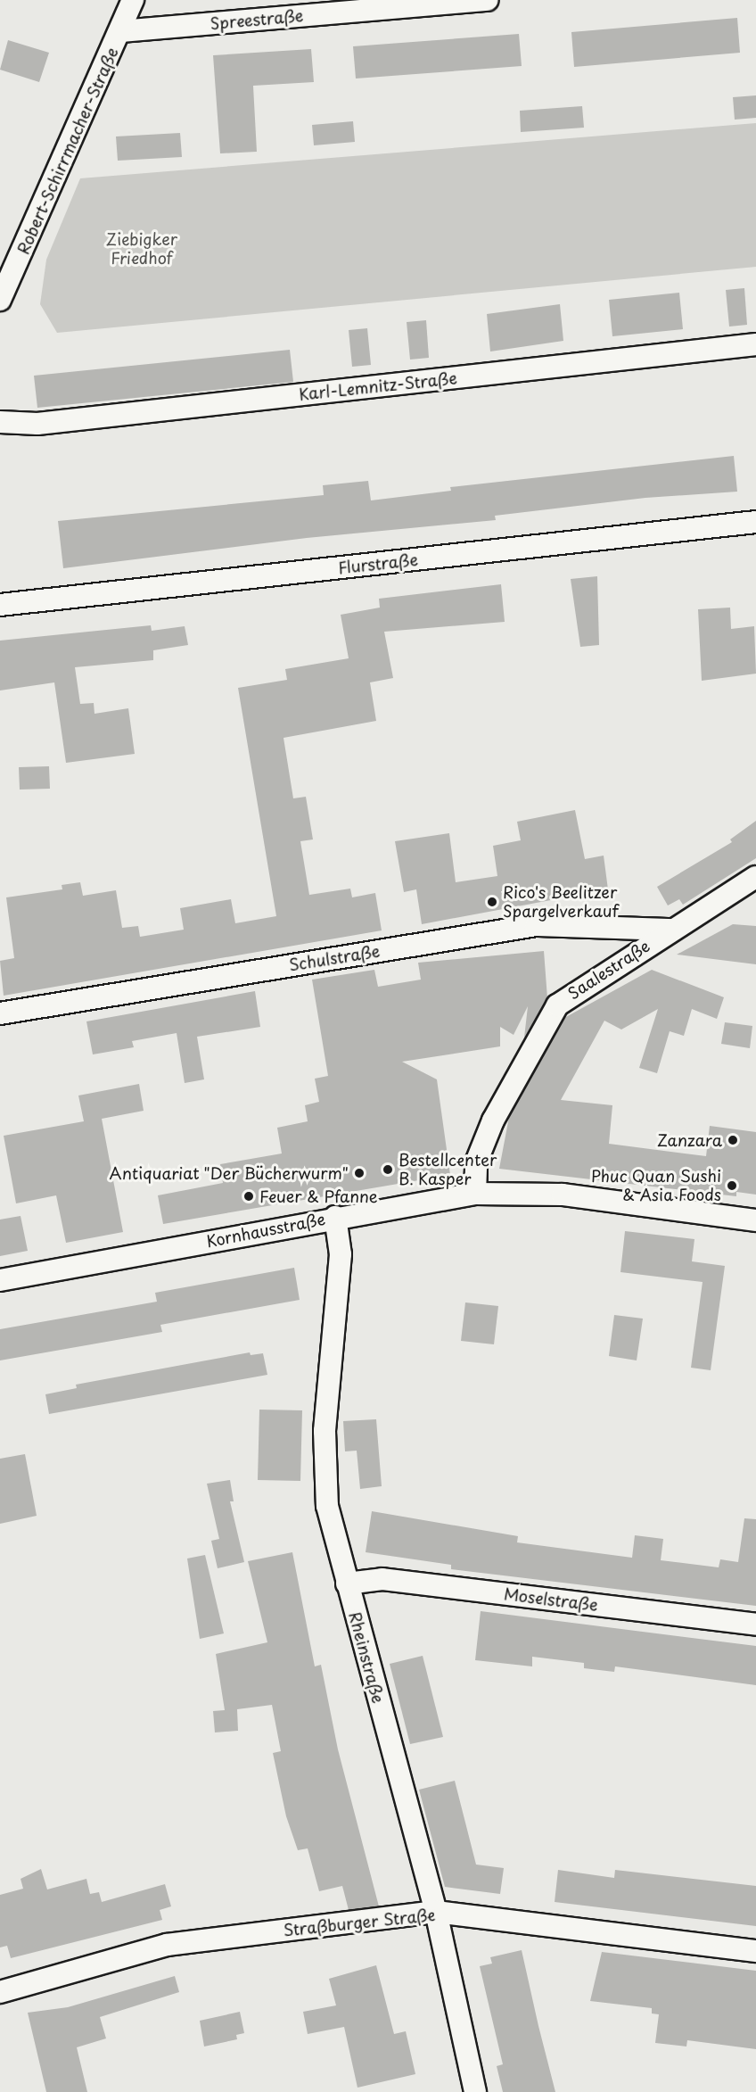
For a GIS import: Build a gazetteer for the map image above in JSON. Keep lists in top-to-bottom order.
{
  "streets": {
    "street": [
      "Spreestraße",
      "Robert-Schirrmacher-Straße",
      "Karl-Lemnitz-Straße",
      "Flurstraße",
      "Schulstraße",
      "Saalestraße",
      "Kornhausstraße",
      "Moselstraße",
      "Rheinstraße",
      "Straßburger Straße"
    ]
  },
  "crossings": [
    ["Spreestraße", "Robert-Schirrmacher-Straße"],
    ["Schulstraße", "Saalestraße"],
    ["Saalestraße", "Kornhausstraße"],
    ["Kornhausstraße", "Rheinstraße"],
    ["Moselstraße", "Rheinstraße"],
    ["Rheinstraße", "Straßburger Straße"]
  ],
  "parks": ["Ziebigker Friedhof"],
  "places": [
    "Rico's Beelitzer Spargelverkauf",
    "Zanzara",
    "Bestellcenter B. Kasper",
    "Antiquariat \"Der Bücherwurm\"",
    "Phuc Quan Sushi & Asia Foods",
    "Feuer & Pfanne"
  ]
}
